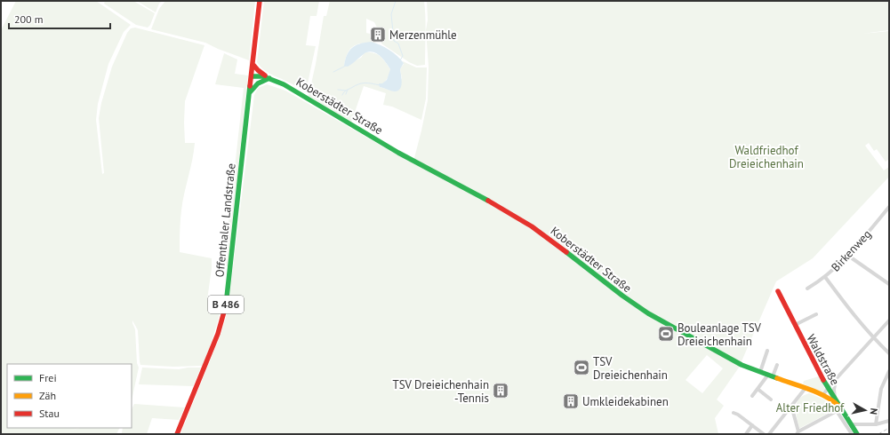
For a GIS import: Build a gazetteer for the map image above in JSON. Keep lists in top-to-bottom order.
{
  "streets": {
    "street": [
      "Koberstädter Straße",
      "Offenthaler Landstraße",
      "Birkenweg",
      "B 486",
      "Waldstraße"
    ]
  },
  "crossings": [
    ["Koberstädter Straße", "Waldstraße"]
  ],
  "parks": ["Waldfriedhof Dreieichenhain", "Alter Friedhof"],
  "places": {
    "building": ["Merzenmühle", "TSV Dreieichenhain -Tennis", "Umkleidekabinen"],
    "sports": ["Bouleanlage TSV Dreieichenhain", "TSV Dreieichenhain"]
  },
  "legend": ["Frei", "Zäh", "Stau"],
  "scale_bar": "200 m",
  "north": "right"
}
